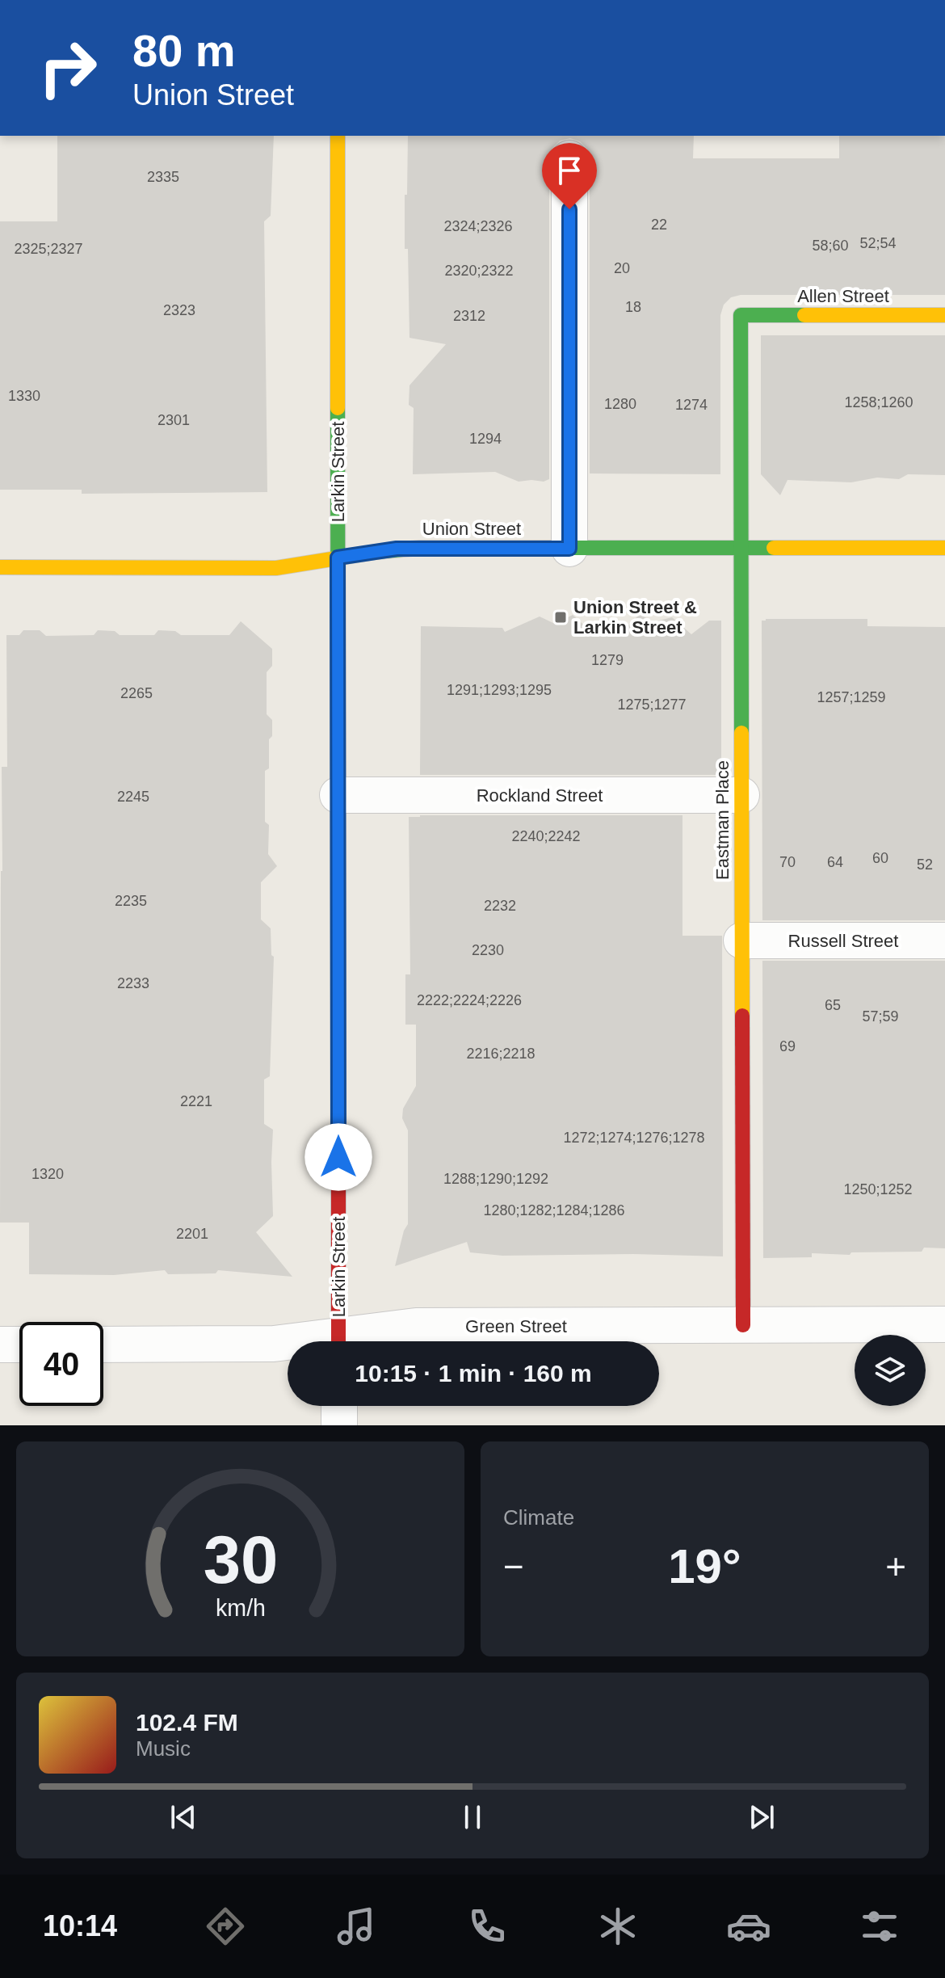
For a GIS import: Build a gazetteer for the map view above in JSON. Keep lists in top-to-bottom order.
{
  "streets": {
    "street": [
      "Allen Street",
      "Larkin Street",
      "Union Street",
      "Rockland Street",
      "Eastman Place",
      "Russell Street",
      "Green Street"
    ]
  },
  "crossings": [
    ["Allen Street", "Eastman Place"],
    ["Larkin Street", "Union Street"],
    ["Larkin Street", "Rockland Street"],
    ["Union Street", "Eastman Place"],
    ["Rockland Street", "Eastman Place"],
    ["Eastman Place", "Russell Street"],
    ["Eastman Place", "Green Street"]
  ],
  "places": {
    "transit": ["Union Street & Larkin Street"]
  },
  "house_numbers": [
    "2335",
    "22",
    "2324;2326",
    "52;54",
    "58;60",
    "2325;2327",
    "20",
    "2320;2322",
    "18",
    "2323",
    "2312",
    "1330",
    "1258;1260",
    "1280",
    "1274",
    "2301",
    "1294",
    "1279",
    "1291;1293;1295",
    "2265",
    "1257;1259",
    "1275;1277",
    "2245",
    "2240;2242",
    "60",
    "70",
    "64",
    "52",
    "2235",
    "2232",
    "2230",
    "2233",
    "2222;2224;2226",
    "65",
    "57;59",
    "69",
    "2216;2218",
    "2221",
    "1272;1274;1276;1278",
    "1320",
    "1288;1290;1292",
    "1250;1252",
    "1280;1282;1284;1286",
    "2201"
  ],
  "page": {
    "turn": ["80 m", "Union Street"],
    "limit": "40",
    "trip": "10:15 · 1 min · 160 m",
    "tile": "Climate",
    "heat": ["−", "19°", "+"],
    "song": ["102.4 FM", "Music"],
    "tabs": "10:14",
    "gauge": ["30", "km/h"]
  }
}
